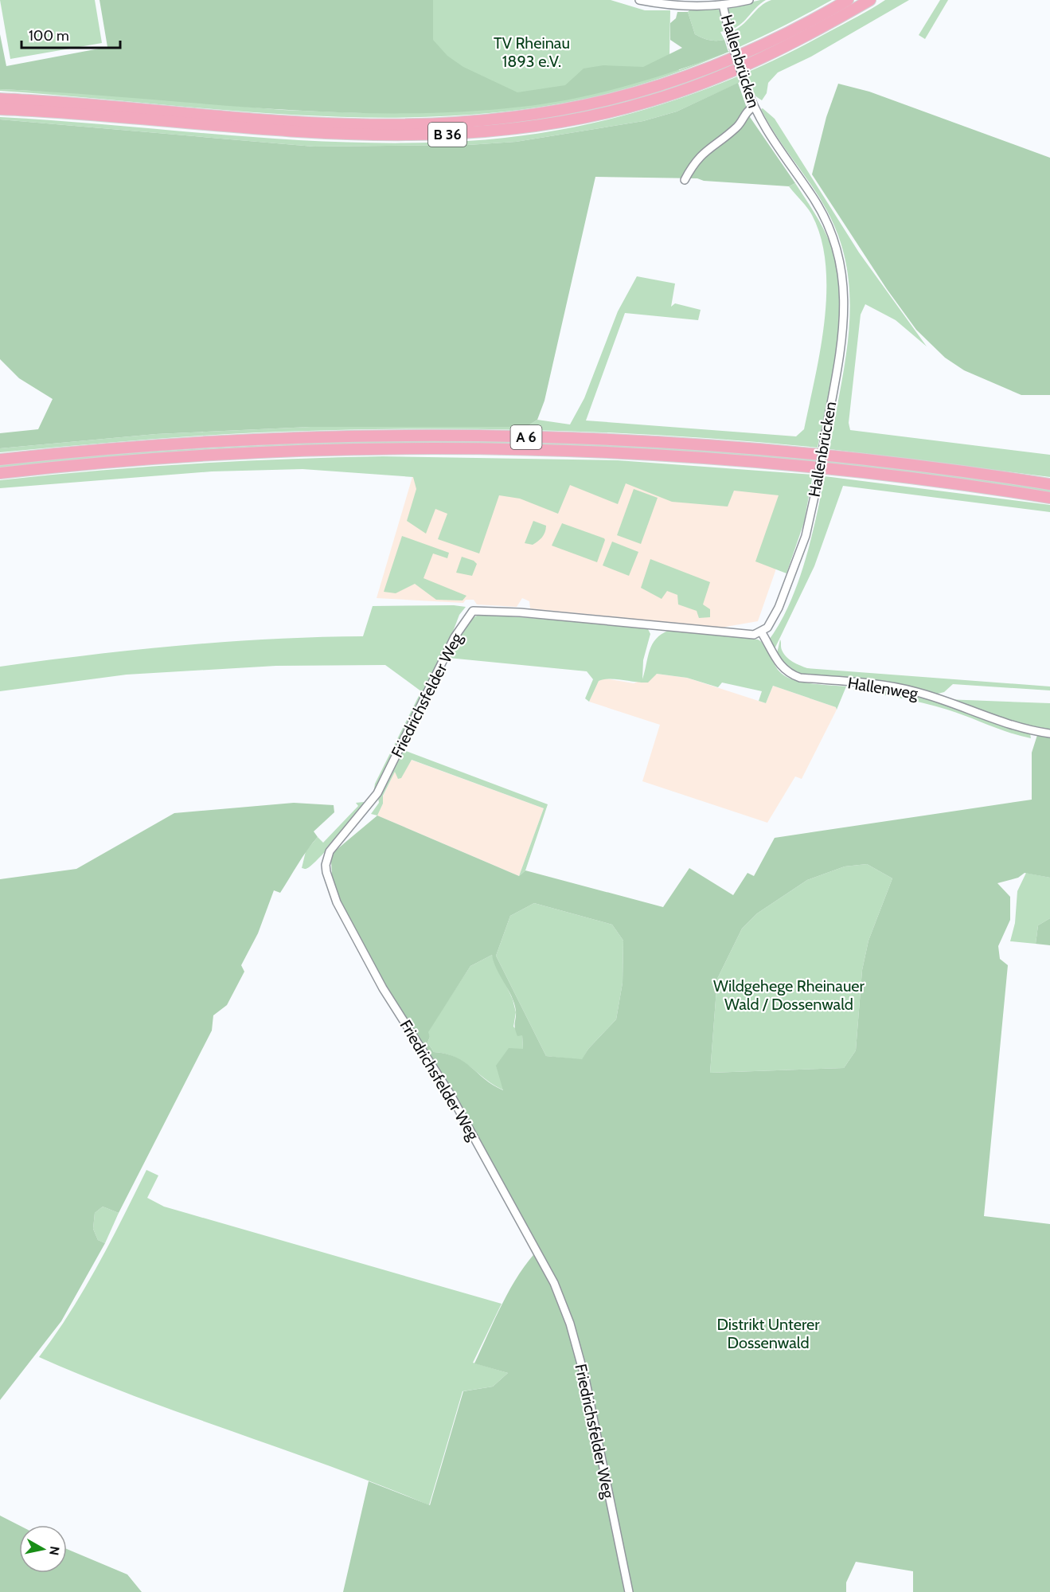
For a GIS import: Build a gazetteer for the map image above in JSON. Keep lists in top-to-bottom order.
{
  "streets": {
    "highway": ["B 36", "A 6"],
    "street": ["Hallenbrücken", "Hallenweg", "Friedrichsfelder Weg"]
  },
  "crossings": [
    ["Hallenbrücken", "Hallenweg"],
    ["Hallenbrücken", "Friedrichsfelder Weg"],
    ["Hallenweg", "Friedrichsfelder Weg"]
  ],
  "parks": ["TV Rheinau 1893 e.V.", "Wildgehege Rheinauer Wald / Dossenwald", "Distrikt Unterer Dossenwald"],
  "scale_bar": "100 m",
  "north": "right"
}
